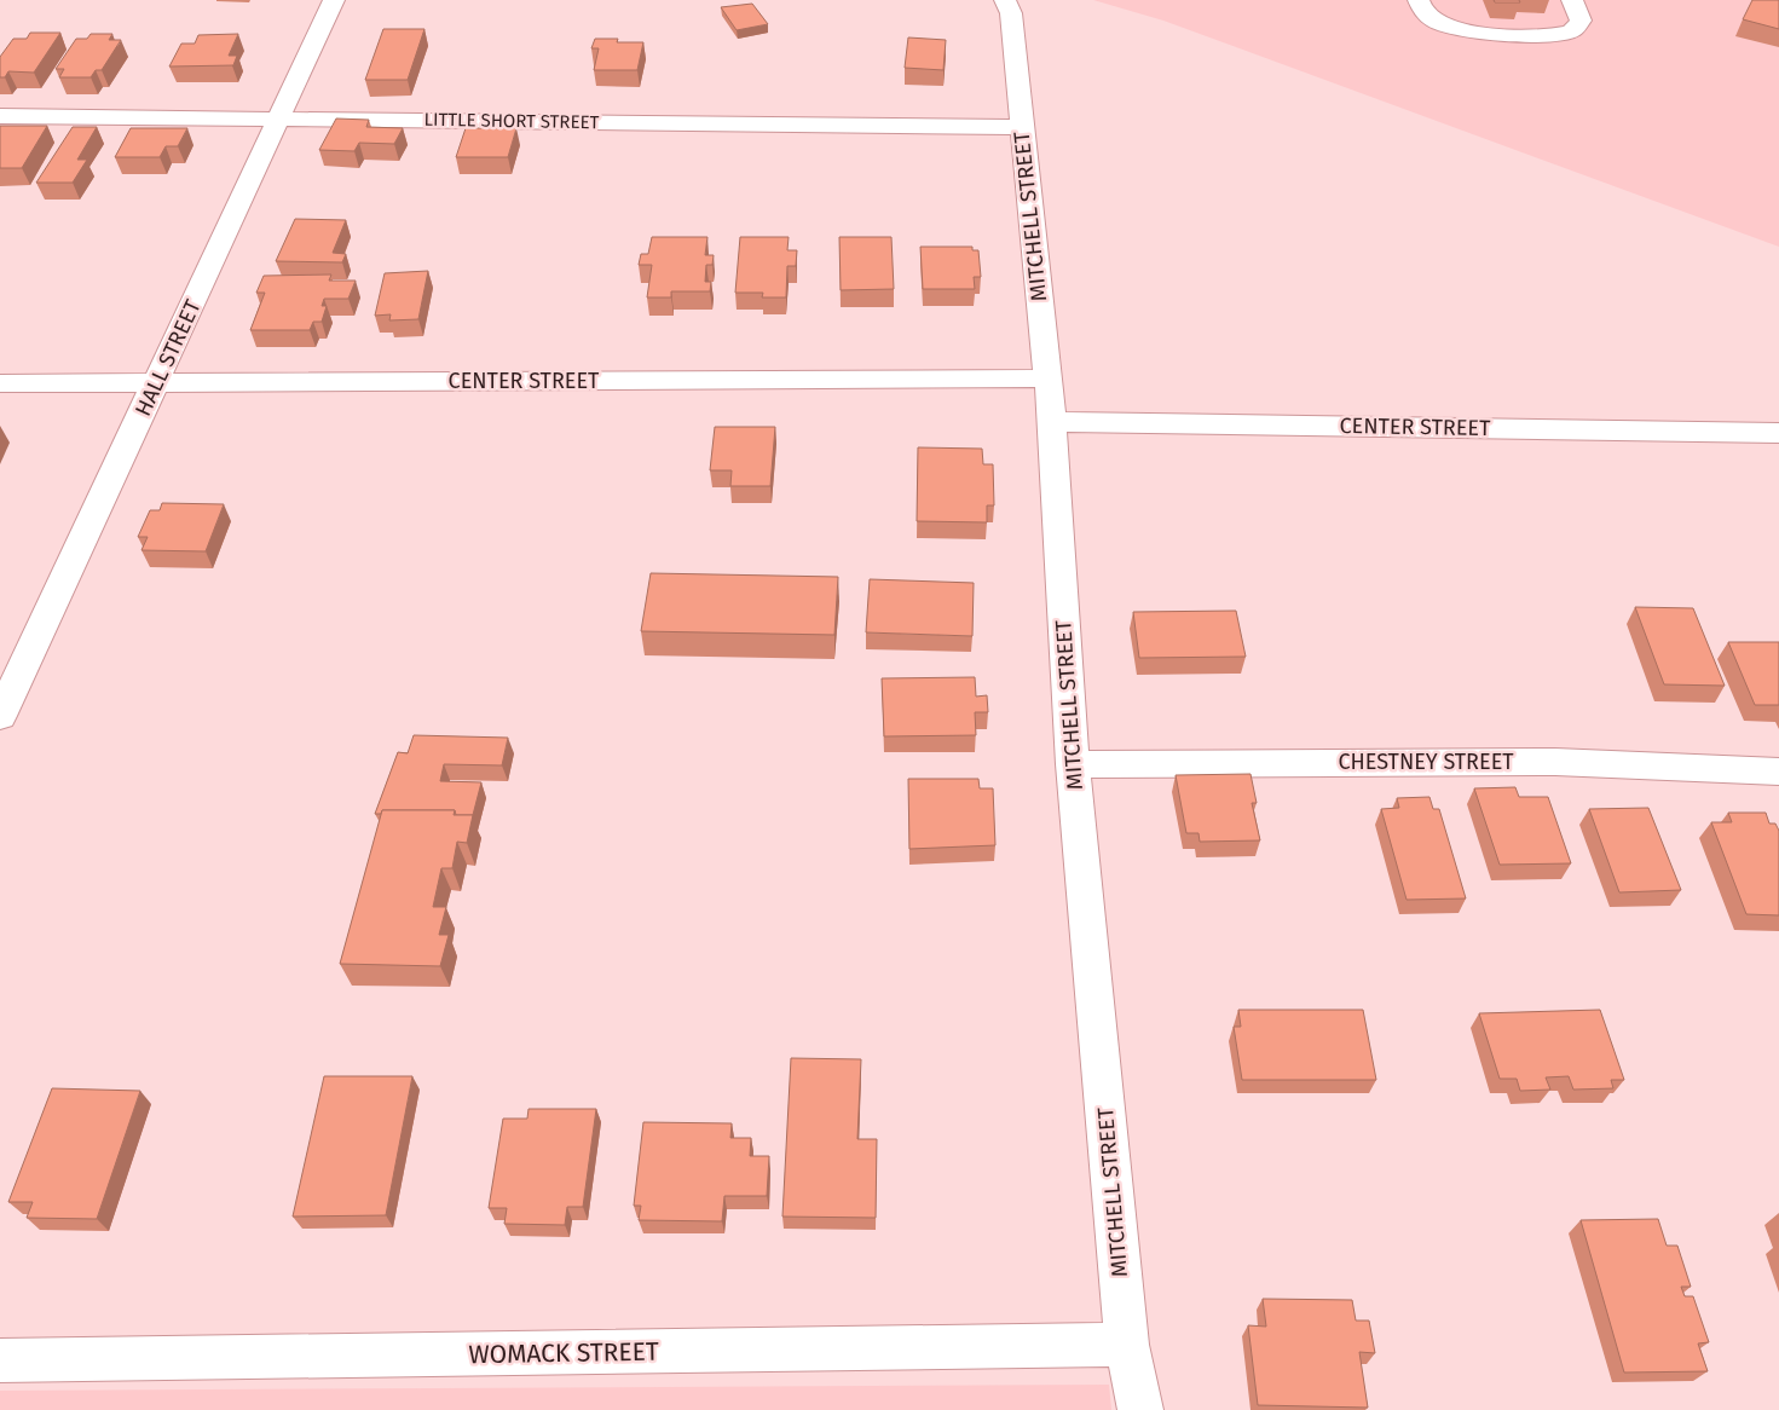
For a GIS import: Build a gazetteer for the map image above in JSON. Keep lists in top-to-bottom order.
{
  "streets": {
    "street": [
      "LITTLE SHORT STREET",
      "MITCHELL STREET",
      "HALL STREET",
      "CENTER STREET",
      "CHESTNEY STREET",
      "WOMACK STREET"
    ]
  },
  "crossings": [
    ["LITTLE SHORT STREET", "MITCHELL STREET"],
    ["LITTLE SHORT STREET", "HALL STREET"],
    ["MITCHELL STREET", "CENTER STREET"],
    ["MITCHELL STREET", "CHESTNEY STREET"],
    ["MITCHELL STREET", "WOMACK STREET"],
    ["HALL STREET", "CENTER STREET"]
  ]
}
